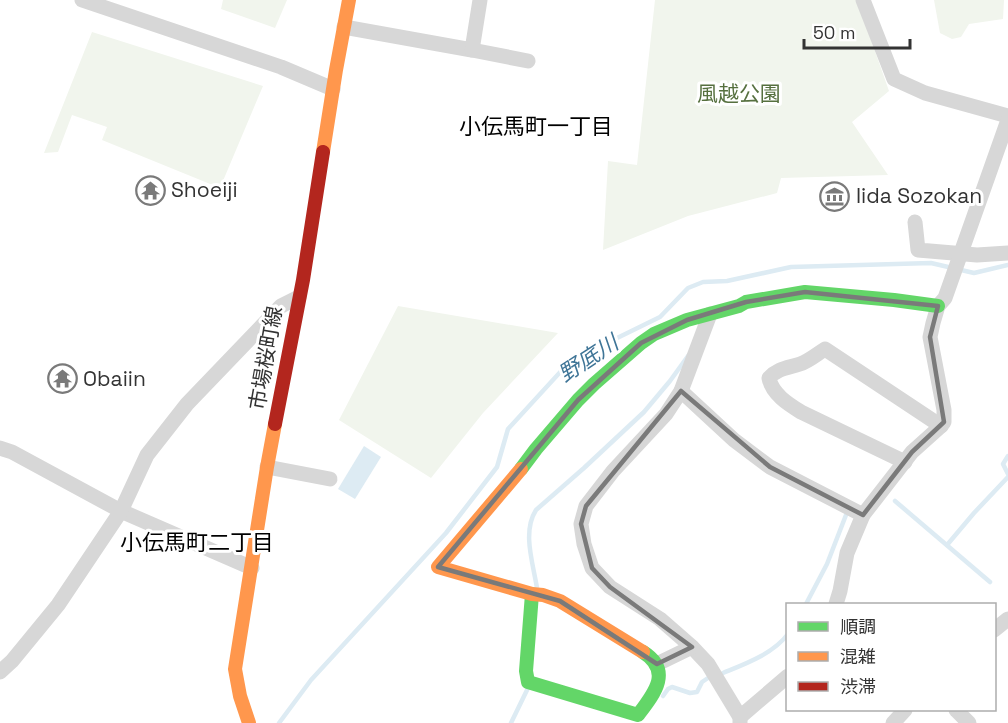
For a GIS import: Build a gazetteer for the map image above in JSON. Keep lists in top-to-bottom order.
{
  "streets": {
    "street": ["市場桜町線"]
  },
  "districts": ["小伝馬町一丁目", "小伝馬町二丁目"],
  "water": ["野底川"],
  "parks": ["風越公園"],
  "places": {
    "temple": ["Shoeiji", "Obaiin"],
    "museum": ["Iida Sozokan"]
  },
  "legend": ["順調", "混雑", "渋滞"],
  "scale_bar": "50 m"
}
